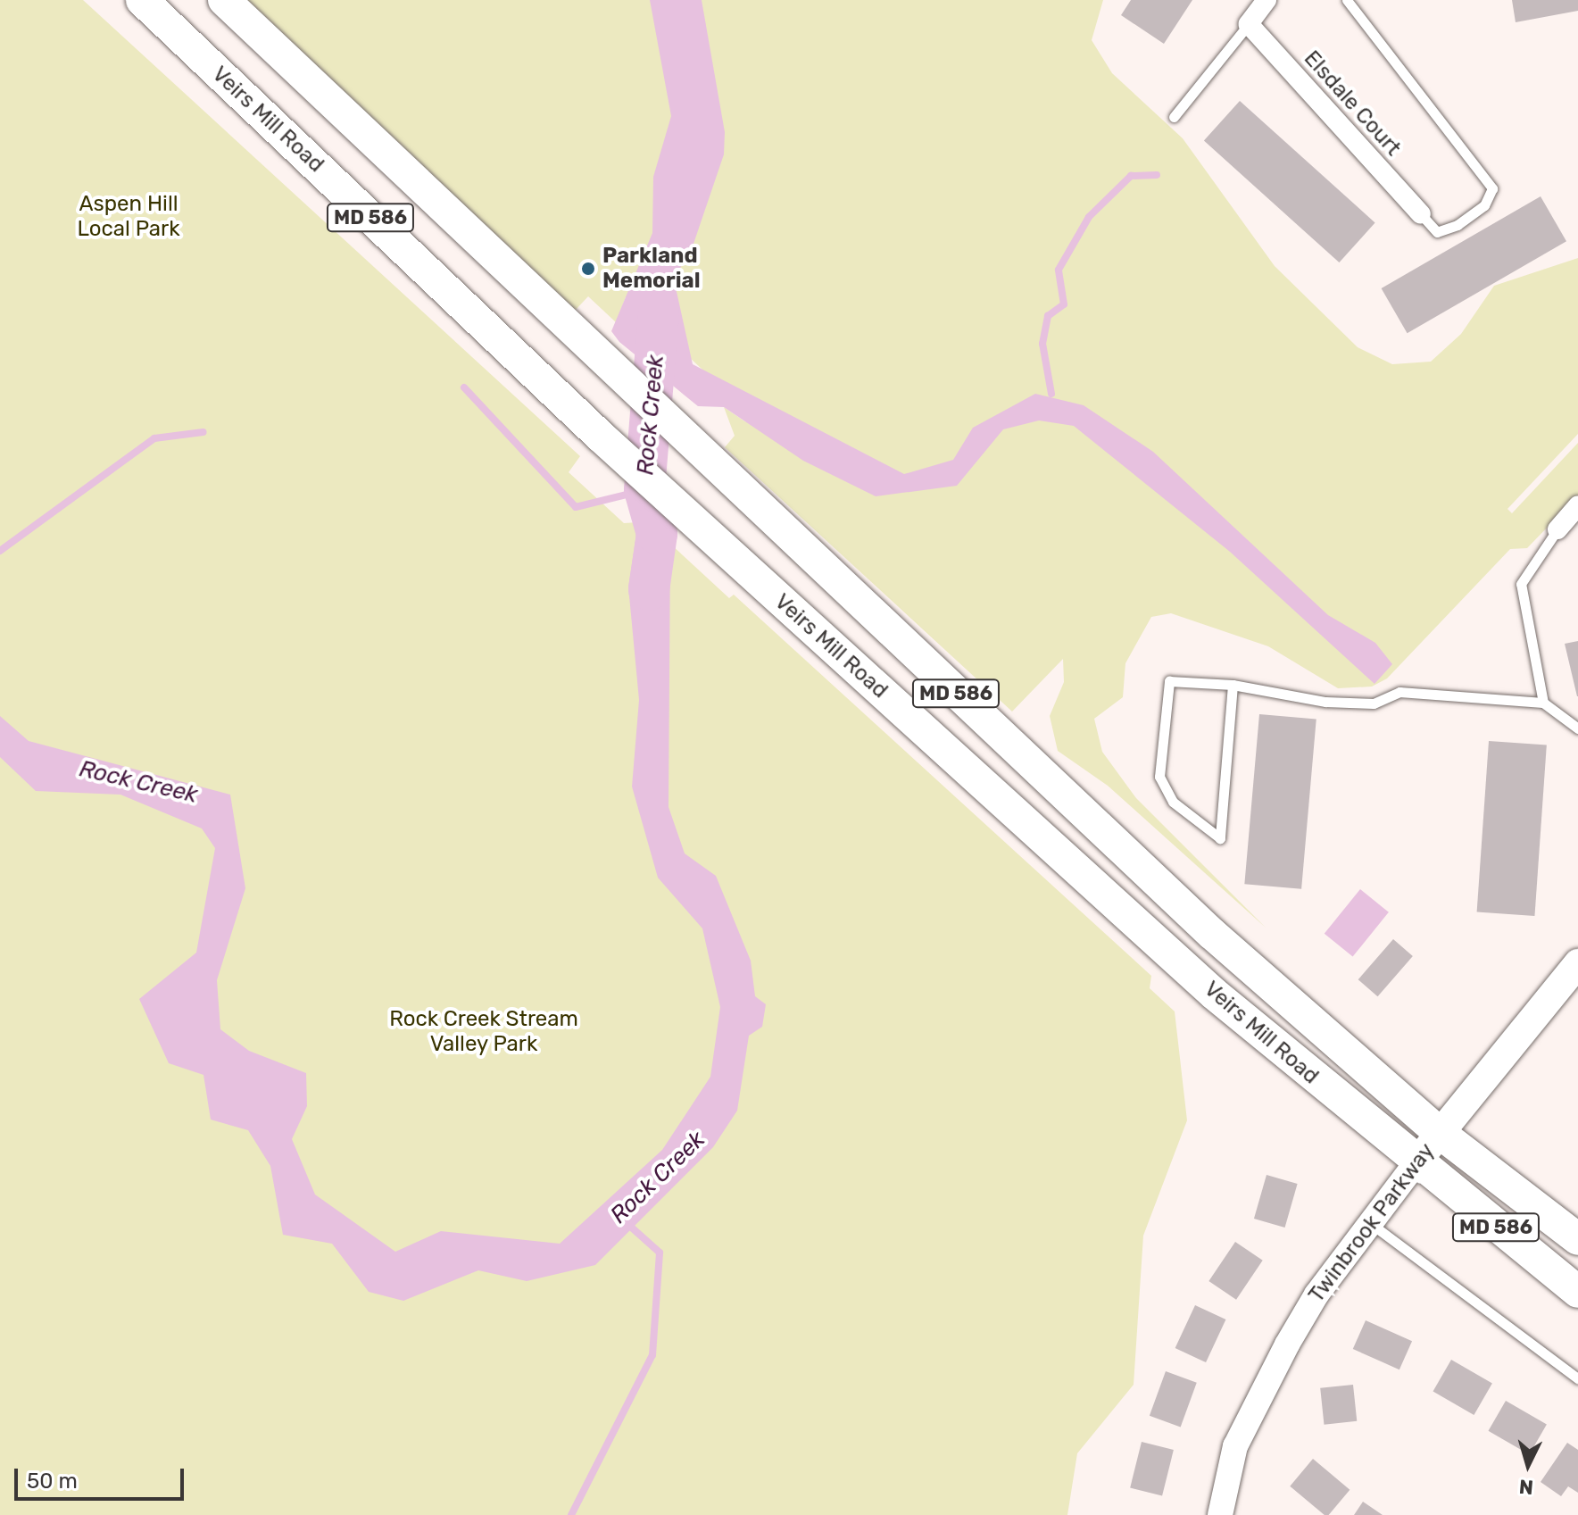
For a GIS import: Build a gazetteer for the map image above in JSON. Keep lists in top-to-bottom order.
{
  "streets": {
    "main road": ["Veirs Mill Road", "MD 586", "Twinbrook Parkway"],
    "street": ["Elsdale Court"]
  },
  "crossings": [
    ["Veirs Mill Road", "Twinbrook Parkway"]
  ],
  "water": ["Rock Creek"],
  "parks": ["Aspen Hill Local Park", "Rock Creek Stream Valley Park"],
  "places": ["Parkland Memorial"],
  "scale_bar": "50 m",
  "north": "bottom"
}
